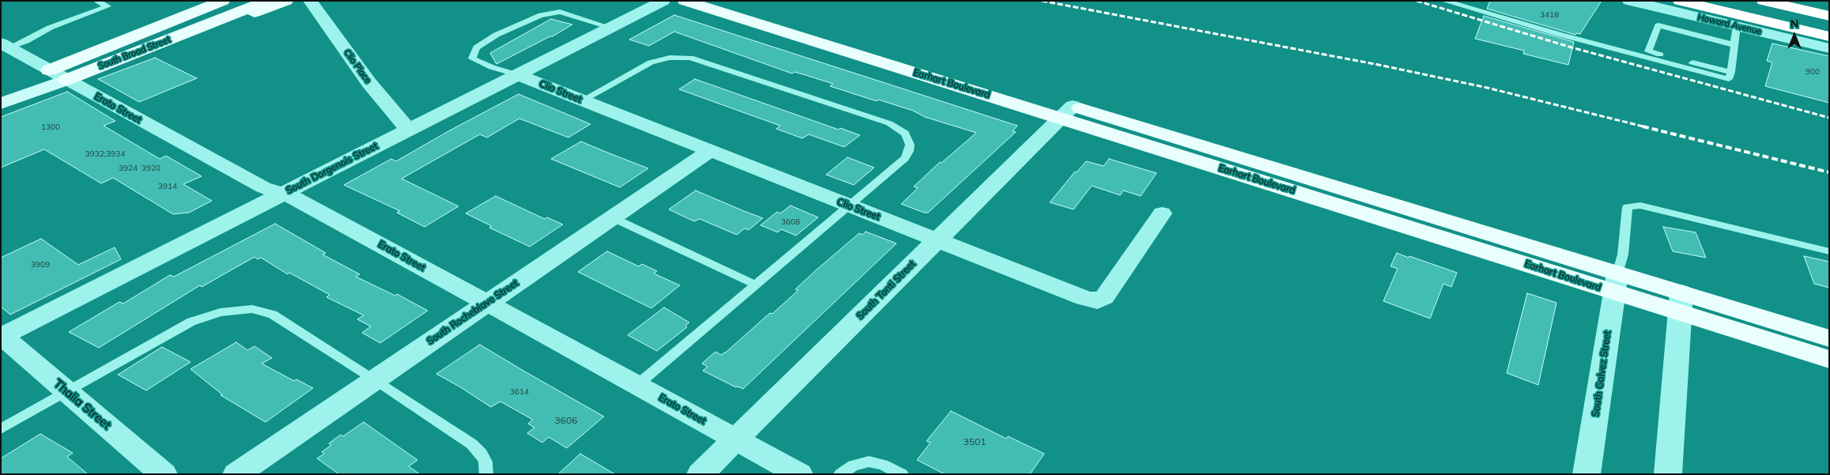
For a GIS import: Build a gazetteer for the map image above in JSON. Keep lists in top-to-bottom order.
{
  "streets": {
    "main road": ["South Broad Street", "Earhart Boulevard"],
    "street": [
      "Howard Avenue",
      "Clio Place",
      "Clio Street",
      "Erato Street",
      "South Dorgenois Street",
      "South Tonti Street",
      "South Rocheblave Street",
      "South Galvez Street",
      "Thalia Street"
    ]
  },
  "crossings": [
    ["South Broad Street", "Erato Street"],
    ["Clio Place", "South Dorgenois Street"],
    ["Earhart Boulevard", "South Tonti Street"],
    ["Earhart Boulevard", "South Galvez Street"],
    ["Clio Street", "South Dorgenois Street"],
    ["Clio Street", "South Tonti Street"],
    ["Clio Street", "South Rocheblave Street"],
    ["Erato Street", "South Dorgenois Street"],
    ["Erato Street", "South Tonti Street"],
    ["Erato Street", "South Rocheblave Street"],
    ["South Dorgenois Street", "Thalia Street"]
  ],
  "house_numbers": [
    "3418",
    "900",
    "1300",
    "3932;3934",
    "3924",
    "3920",
    "3914",
    "3608",
    "3909",
    "3614",
    "3606",
    "3501"
  ],
  "north": "top"
}
